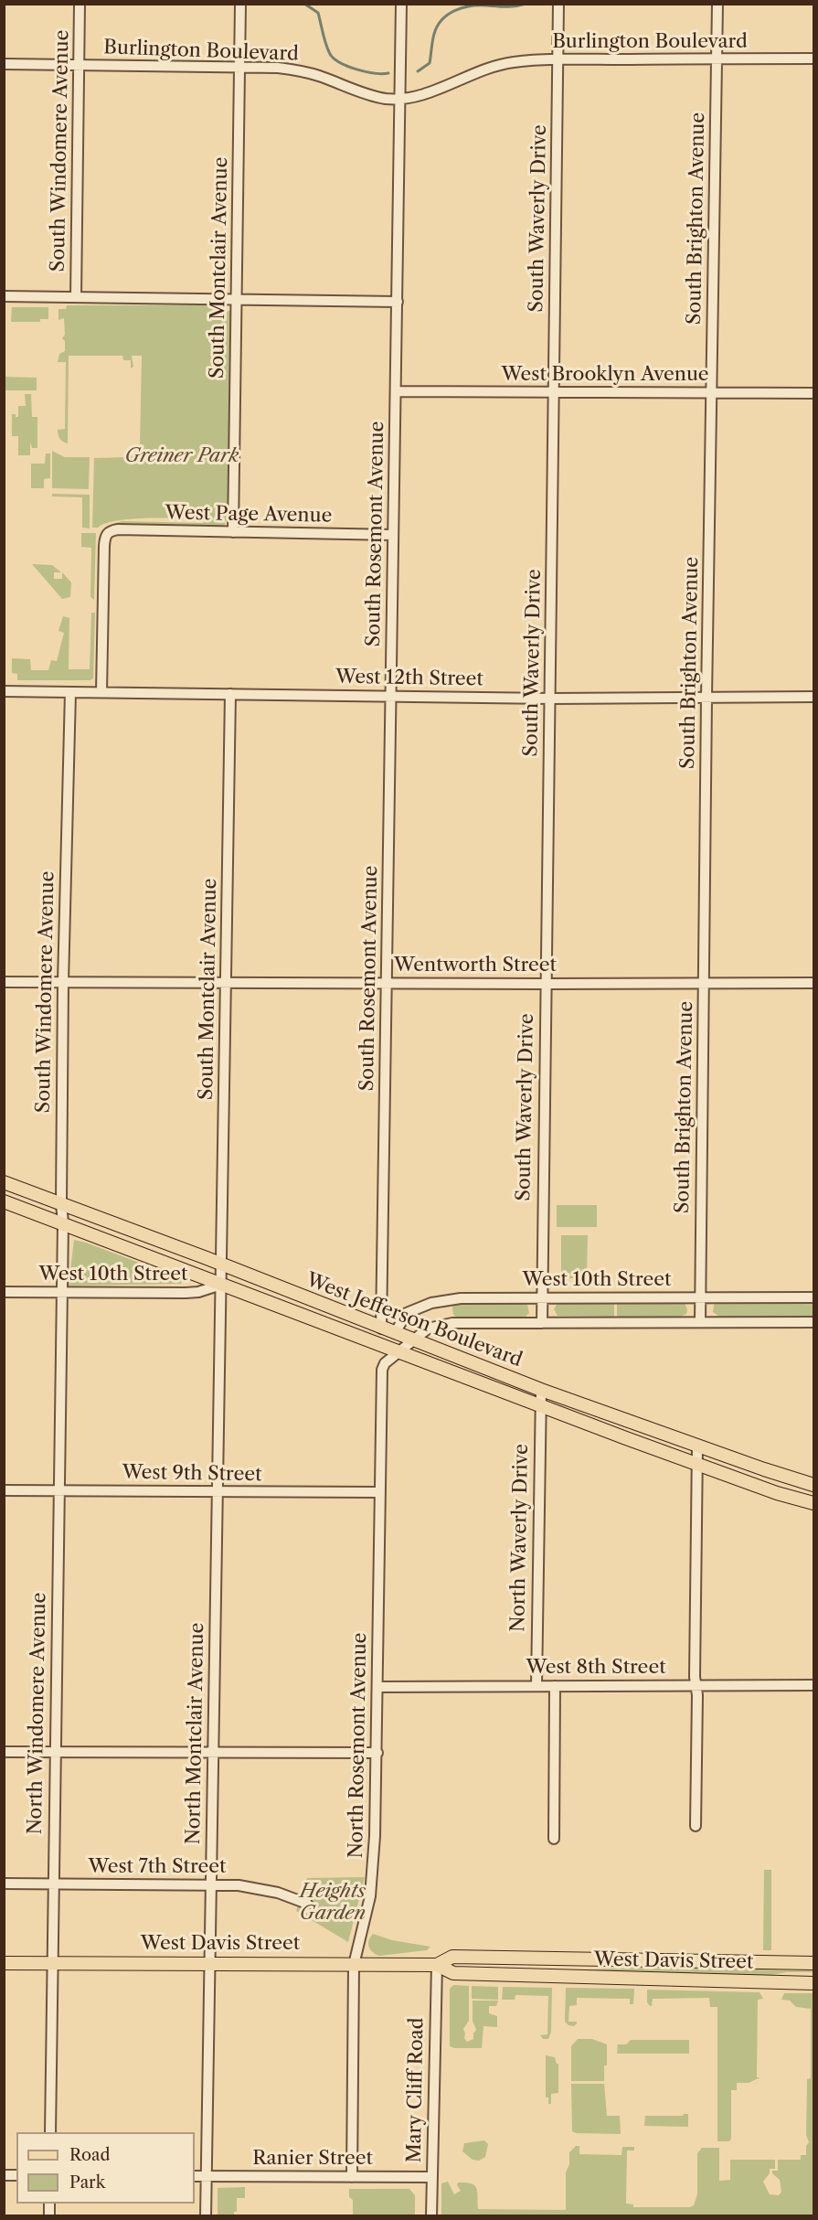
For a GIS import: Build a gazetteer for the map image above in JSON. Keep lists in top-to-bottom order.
{
  "streets": {
    "main road": ["West Jefferson Boulevard", "West Davis Street"],
    "street": [
      "Burlington Boulevard",
      "South Windomere Avenue",
      "South Waverly Drive",
      "South Brighton Avenue",
      "South Montclair Avenue",
      "West Brooklyn Avenue",
      "West Page Avenue",
      "South Rosemont Avenue",
      "West 12th Street",
      "Wentworth Street",
      "West 10th Street",
      "West 9th Street",
      "North Waverly Drive",
      "West 8th Street",
      "North Windomere Avenue",
      "North Montclair Avenue",
      "North Rosemont Avenue",
      "West 7th Street",
      "Mary Cliff Road",
      "Ranier Street"
    ]
  },
  "crossings": [
    ["Burlington Boulevard", "South Windomere Avenue"],
    ["Burlington Boulevard", "South Waverly Drive"],
    ["Burlington Boulevard", "South Brighton Avenue"],
    ["Burlington Boulevard", "South Montclair Avenue"],
    ["Burlington Boulevard", "South Rosemont Avenue"],
    ["South Windomere Avenue", "West 12th Street"],
    ["South Windomere Avenue", "Wentworth Street"],
    ["South Windomere Avenue", "West 10th Street"],
    ["South Windomere Avenue", "West Jefferson Boulevard"],
    ["South Windomere Avenue", "North Windomere Avenue"],
    ["South Waverly Drive", "West Brooklyn Avenue"],
    ["South Waverly Drive", "West 12th Street"],
    ["South Waverly Drive", "Wentworth Street"],
    ["South Waverly Drive", "West 10th Street"],
    ["South Brighton Avenue", "West Brooklyn Avenue"],
    ["South Brighton Avenue", "West 12th Street"],
    ["South Brighton Avenue", "Wentworth Street"],
    ["South Brighton Avenue", "West 10th Street"],
    ["South Montclair Avenue", "West Page Avenue"],
    ["South Montclair Avenue", "West 12th Street"],
    ["South Montclair Avenue", "Wentworth Street"],
    ["South Montclair Avenue", "West 10th Street"],
    ["South Montclair Avenue", "West Jefferson Boulevard"],
    ["South Montclair Avenue", "North Montclair Avenue"],
    ["West Brooklyn Avenue", "South Rosemont Avenue"],
    ["West Page Avenue", "South Rosemont Avenue"],
    ["West Page Avenue", "West 12th Street"],
    ["South Rosemont Avenue", "West 12th Street"],
    ["South Rosemont Avenue", "Wentworth Street"],
    ["South Rosemont Avenue", "West Jefferson Boulevard"],
    ["West 10th Street", "West Jefferson Boulevard"],
    ["West 10th Street", "North Windomere Avenue"],
    ["West 10th Street", "North Montclair Avenue"],
    ["West Jefferson Boulevard", "North Waverly Drive"],
    ["West Jefferson Boulevard", "North Montclair Avenue"],
    ["West Jefferson Boulevard", "North Rosemont Avenue"],
    ["West 9th Street", "North Windomere Avenue"],
    ["West 9th Street", "North Montclair Avenue"],
    ["West 9th Street", "North Rosemont Avenue"],
    ["North Waverly Drive", "West 8th Street"],
    ["West 8th Street", "North Rosemont Avenue"],
    ["North Windomere Avenue", "West 7th Street"],
    ["North Windomere Avenue", "West Davis Street"],
    ["North Montclair Avenue", "West 7th Street"],
    ["North Montclair Avenue", "West Davis Street"],
    ["North Montclair Avenue", "Ranier Street"],
    ["North Rosemont Avenue", "West Davis Street"],
    ["North Rosemont Avenue", "Ranier Street"],
    ["West Davis Street", "Mary Cliff Road"],
    ["Mary Cliff Road", "Ranier Street"]
  ],
  "parks": ["Greiner Park", "Heights Garden"],
  "legend": ["Road", "Park"]
}
